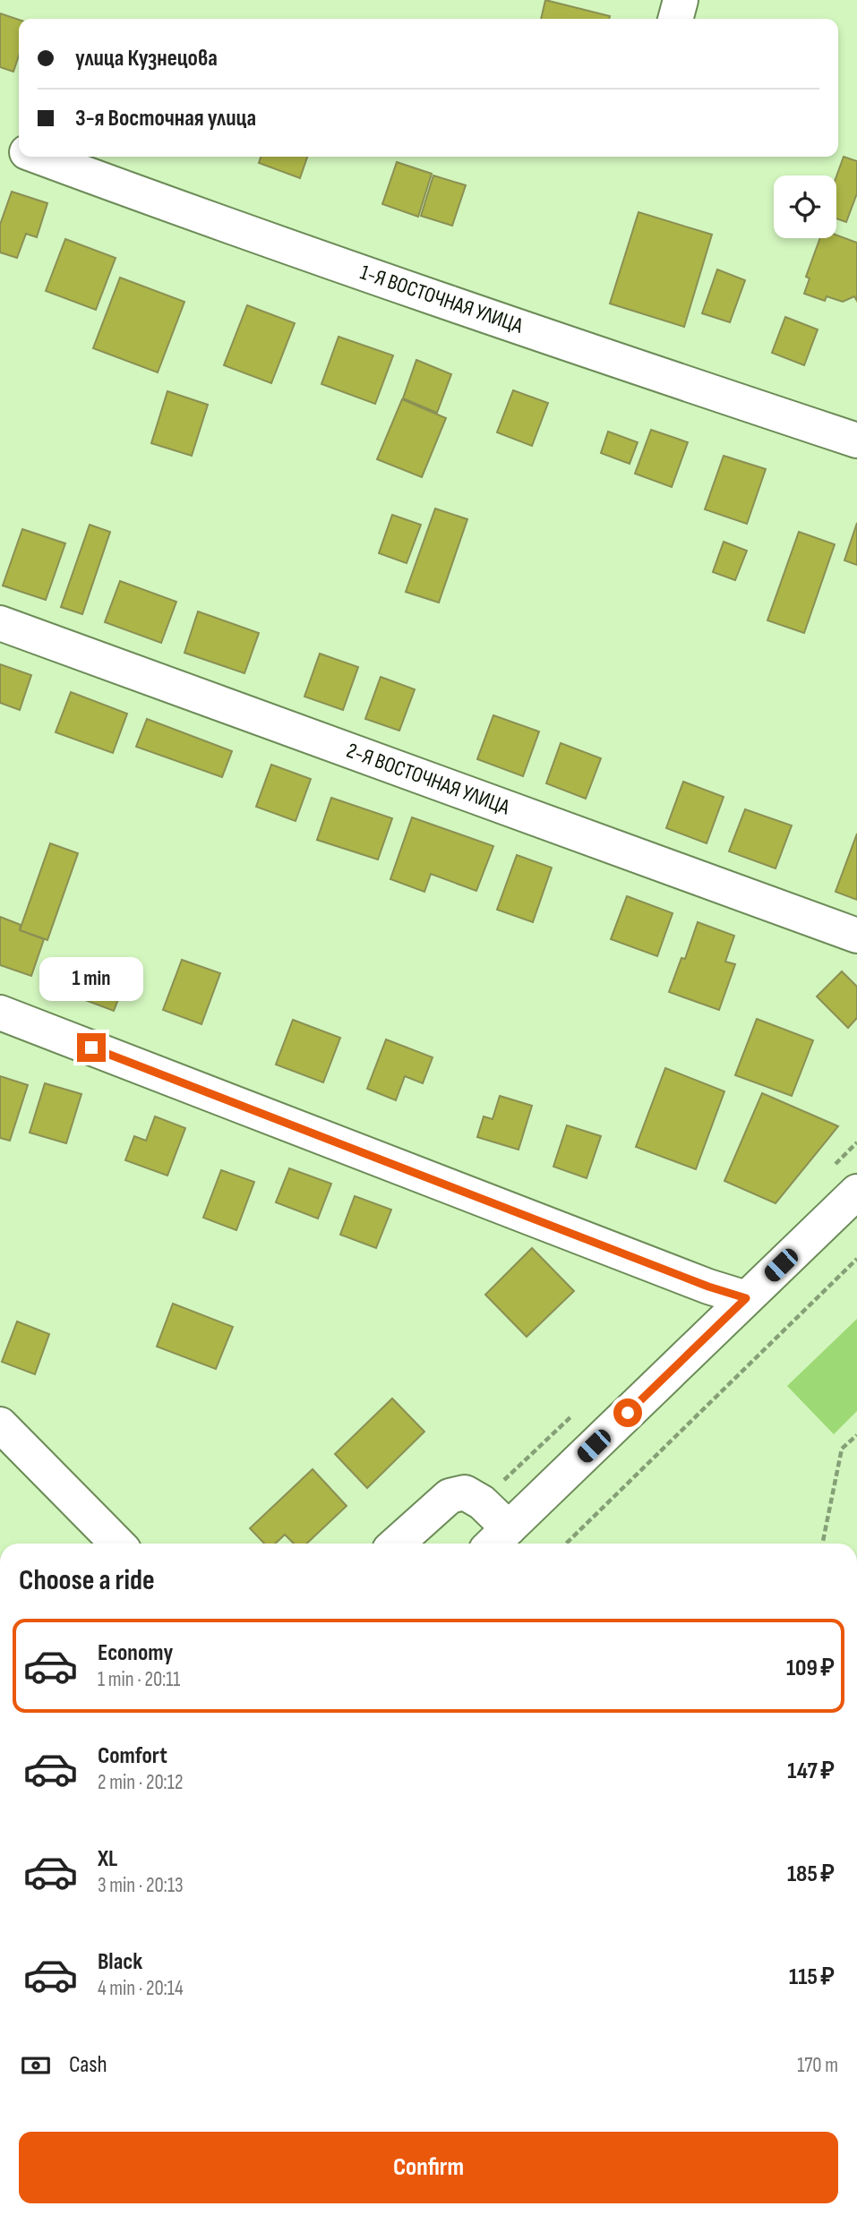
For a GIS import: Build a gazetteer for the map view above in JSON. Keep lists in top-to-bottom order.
{
  "streets": {
    "street": ["1-Я ВОСТОЧНАЯ УЛИЦА", "2-Я ВОСТОЧНАЯ УЛИЦА"]
  },
  "page": {
    "banner": ["улица Кузнецова", "3-я Восточная улица"],
    "bubble": "1 min",
    "heading": "Choose a ride",
    "list": [
      {
        "name": "Economy",
        "note": "1 min · 20:11",
        "value": "109 ₽"
      },
      {
        "name": "Comfort",
        "note": "2 min · 20:12",
        "value": "147 ₽"
      },
      {
        "name": "XL",
        "note": "3 min · 20:13",
        "value": "185 ₽"
      },
      {
        "name": "Black",
        "note": "4 min · 20:14",
        "value": "115 ₽"
      }
    ],
    "pay": ["Cash", "170 m"],
    "buttons": "Confirm"
  }
}
